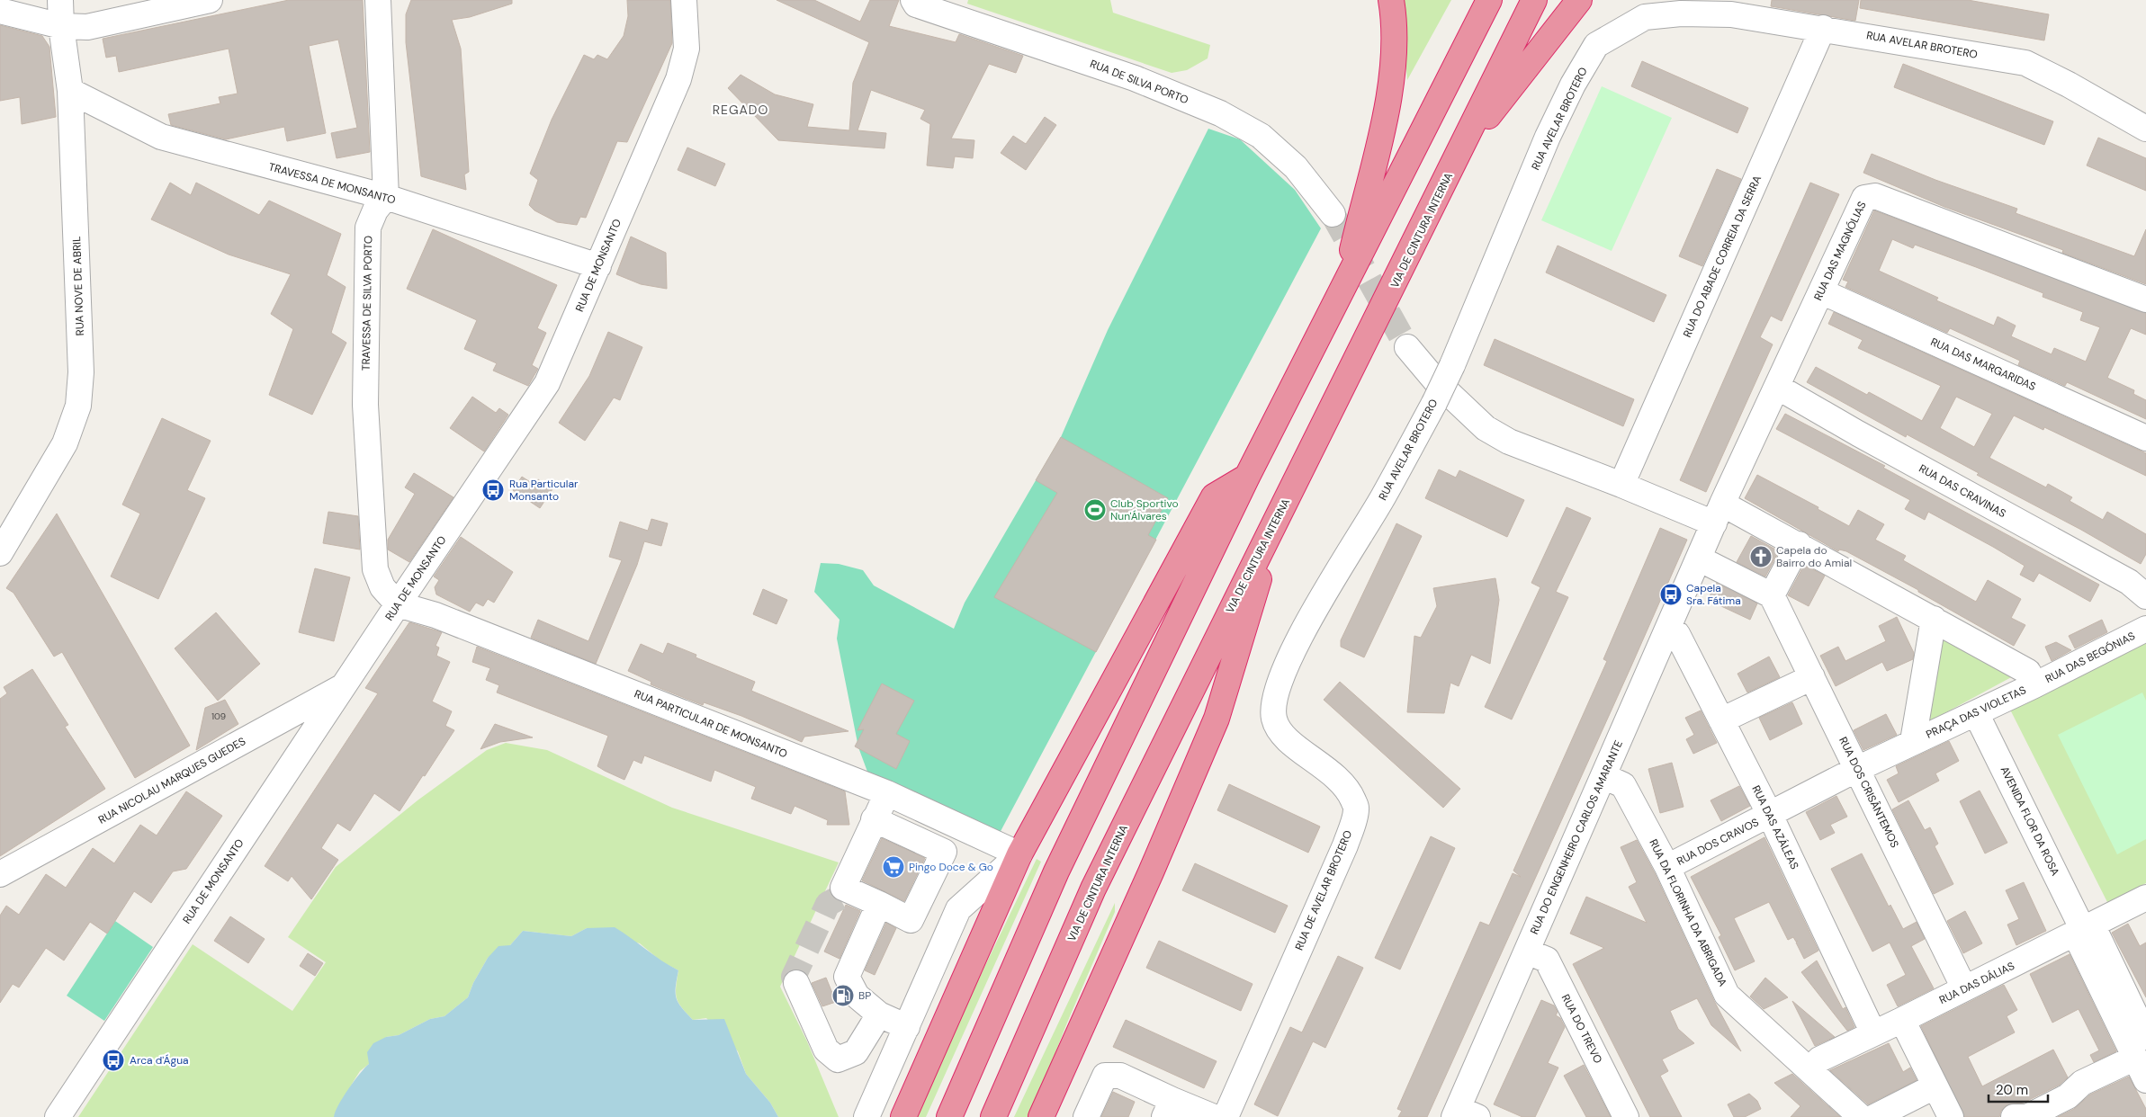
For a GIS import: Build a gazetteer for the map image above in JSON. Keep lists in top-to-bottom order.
{
  "streets": {
    "highway": ["VIA DE CINTURA INTERNA"],
    "street": [
      "RUA AVELAR BROTERO",
      "RUA DE SILVA PORTO",
      "TRAVESSA DE MONSANTO",
      "RUA DAS MAGNÓLIAS",
      "RUA DO ABADE CORREIA DA SERRA",
      "RUA DE MONSANTO",
      "RUA NOVE DE ABRIL",
      "TRAVESSA DE SILVA PORTO",
      "RUA DAS MARGARIDAS",
      "RUA DAS CRAVINAS",
      "RUA DAS BEGÓNIAS",
      "PRAÇA DAS VIOLETAS",
      "RUA PARTICULAR DE MONSANTO",
      "RUA NICOLAU MARQUES GUEDES",
      "RUA DOS CRISÂNTEMOS",
      "AVENIDA FLOR DA ROSA",
      "RUA DAS AZÁLEAS",
      "RUA DO ENGENHEIRO CARLOS AMARANTE",
      "RUA DOS CRAVOS",
      "RUA DE AVELAR BROTERO",
      "RUA DA FLORINHA DA ABRIGADA",
      "RUA DAS DÁLIAS",
      "RUA DO TREVO"
    ]
  },
  "crossings": [
    ["RUA AVELAR BROTERO", "RUA DO ABADE CORREIA DA SERRA"],
    ["RUA AVELAR BROTERO", "RUA DE AVELAR BROTERO"],
    ["TRAVESSA DE MONSANTO", "RUA DE MONSANTO"],
    ["TRAVESSA DE MONSANTO", "RUA NOVE DE ABRIL"],
    ["TRAVESSA DE MONSANTO", "TRAVESSA DE SILVA PORTO"],
    ["RUA DAS MAGNÓLIAS", "RUA DAS MARGARIDAS"],
    ["RUA DAS MAGNÓLIAS", "RUA DAS CRAVINAS"],
    ["RUA DAS MAGNÓLIAS", "RUA DO ENGENHEIRO CARLOS AMARANTE"],
    ["RUA DE MONSANTO", "TRAVESSA DE SILVA PORTO"],
    ["RUA DE MONSANTO", "RUA PARTICULAR DE MONSANTO"],
    ["RUA DE MONSANTO", "RUA NICOLAU MARQUES GUEDES"],
    ["TRAVESSA DE SILVA PORTO", "RUA PARTICULAR DE MONSANTO"],
    ["RUA DAS BEGÓNIAS", "PRAÇA DAS VIOLETAS"],
    ["PRAÇA DAS VIOLETAS", "AVENIDA FLOR DA ROSA"],
    ["PRAÇA DAS VIOLETAS", "RUA DOS CRAVOS"],
    ["RUA DOS CRISÂNTEMOS", "RUA DOS CRAVOS"],
    ["RUA DOS CRISÂNTEMOS", "RUA DAS DÁLIAS"],
    ["AVENIDA FLOR DA ROSA", "RUA DAS DÁLIAS"],
    ["RUA DAS AZÁLEAS", "RUA DO ENGENHEIRO CARLOS AMARANTE"],
    ["RUA DAS AZÁLEAS", "RUA DOS CRAVOS"],
    ["RUA DAS AZÁLEAS", "RUA DAS DÁLIAS"],
    ["RUA DO ENGENHEIRO CARLOS AMARANTE", "RUA DA FLORINHA DA ABRIGADA"],
    ["RUA DO ENGENHEIRO CARLOS AMARANTE", "RUA DO TREVO"],
    ["RUA DOS CRAVOS", "RUA DA FLORINHA DA ABRIGADA"],
    ["RUA DA FLORINHA DA ABRIGADA", "RUA DAS DÁLIAS"]
  ],
  "districts": ["REGADO"],
  "places": {
    "bus stop": ["Rua Particular Monsanto", "Capela Sra. Fátima", "Arca d'Água"],
    "sports": ["Club Sportivo Nun'Álvares"],
    "church": ["Capela do Bairro do Amial"],
    "supermarket": ["Pingo Doce & Go"],
    "fuel station": ["BP"]
  },
  "house_numbers": ["109"],
  "scale_bar": "20 m"
}
